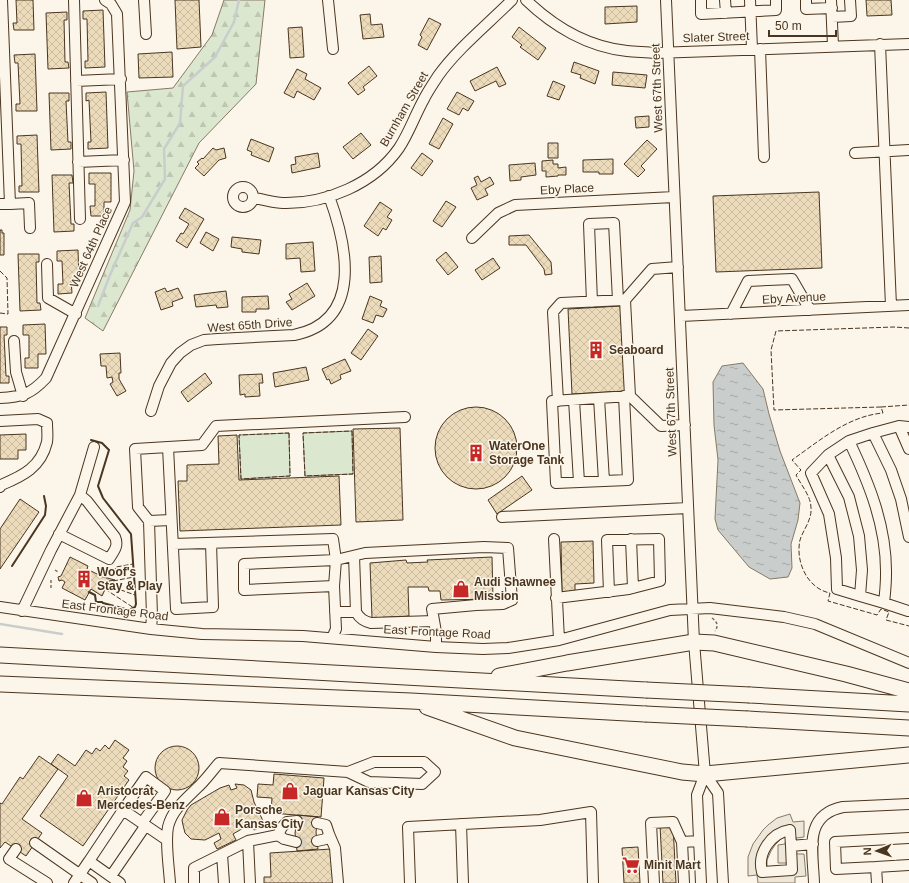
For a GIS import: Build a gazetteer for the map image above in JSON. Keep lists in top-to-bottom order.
{
  "streets": {
    "street": [
      "Slater Street",
      "West 67th Street",
      "Burnham Street",
      "Eby Place",
      "West 64th Place",
      "Eby Avenue",
      "West 65th Drive",
      "East Frontage Road"
    ]
  },
  "crossings": [
    ["Slater Street", "West 67th Street"],
    ["West 67th Street", "Eby Place"],
    ["West 67th Street", "Eby Avenue"],
    ["West 67th Street", "East Frontage Road"],
    ["Burnham Street", "West 65th Drive"]
  ],
  "places": {
    "building": ["Seaboard", "WaterOne Storage Tank", "Woof's Stay & Play"],
    "shop": [
      "Audi Shawnee Mission",
      "Jaguar Kansas City",
      "Aristocrat Mercedes-Benz",
      "Porsche Kansas City"
    ],
    "supermarket": ["Minit Mart"]
  },
  "scale_bar": "50 m",
  "north": "left"
}
